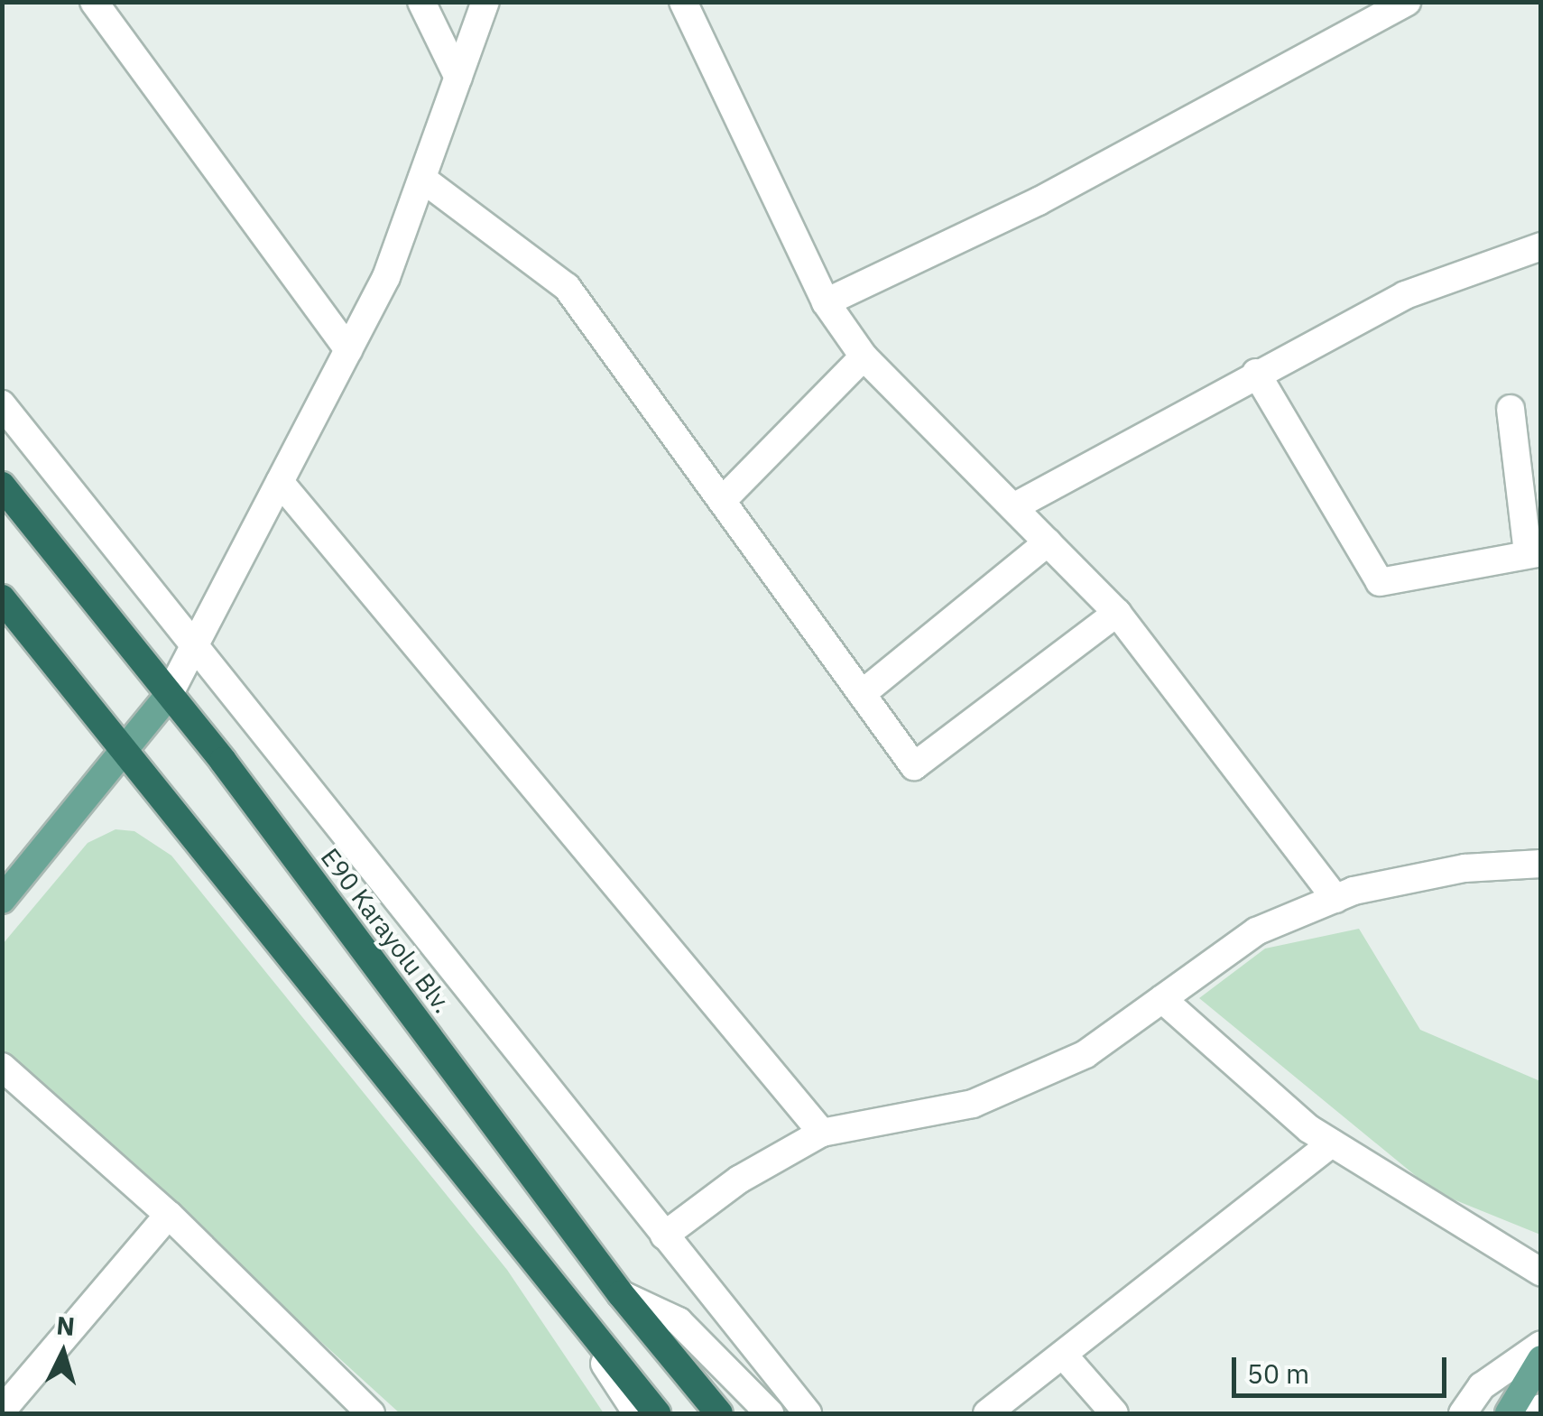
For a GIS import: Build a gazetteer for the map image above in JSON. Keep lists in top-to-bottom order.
{
  "streets": {
    "highway": ["E90 Karayolu Blv."]
  },
  "scale_bar": "50 m",
  "north": "top"
}
